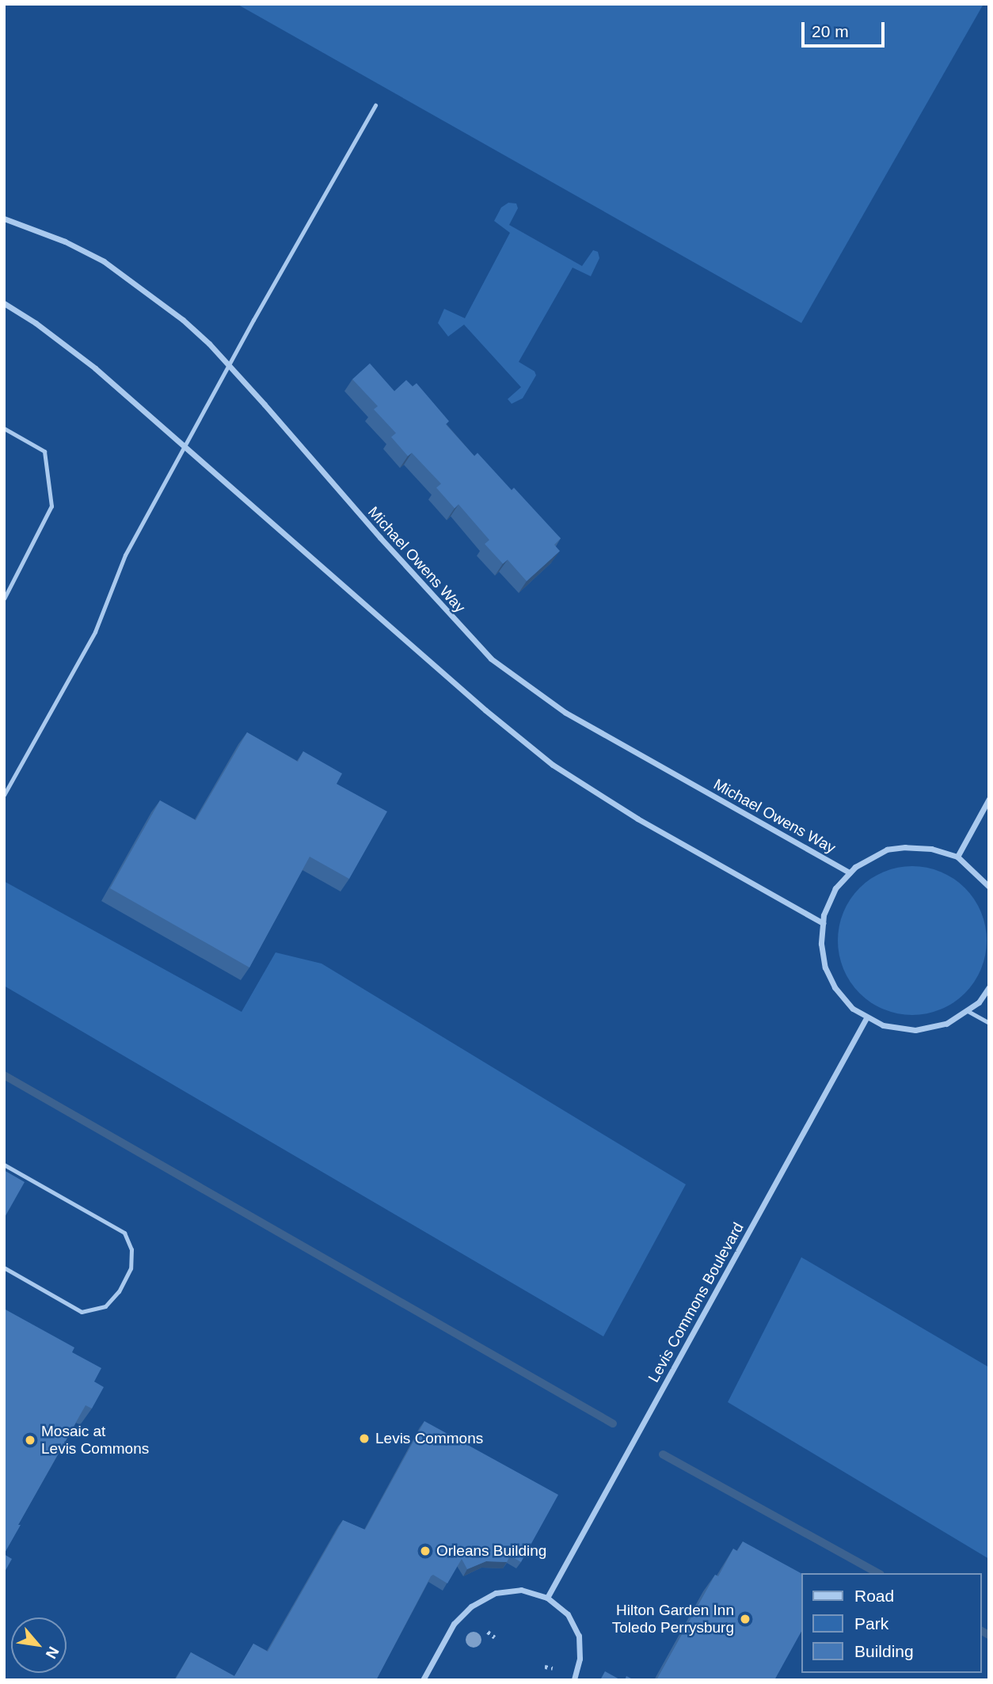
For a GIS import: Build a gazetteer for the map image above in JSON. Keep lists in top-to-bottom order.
{
  "streets": {
    "street": ["Michael Owens Way", "Levis Commons Boulevard"]
  },
  "places": [
    "Levis Commons",
    "Mosaic at Levis Commons",
    "Orleans Building",
    "Hilton Garden Inn Toledo Perrysburg"
  ],
  "legend": ["Road", "Park", "Building"],
  "scale_bar": "20 m",
  "north": "bottom right"
}
